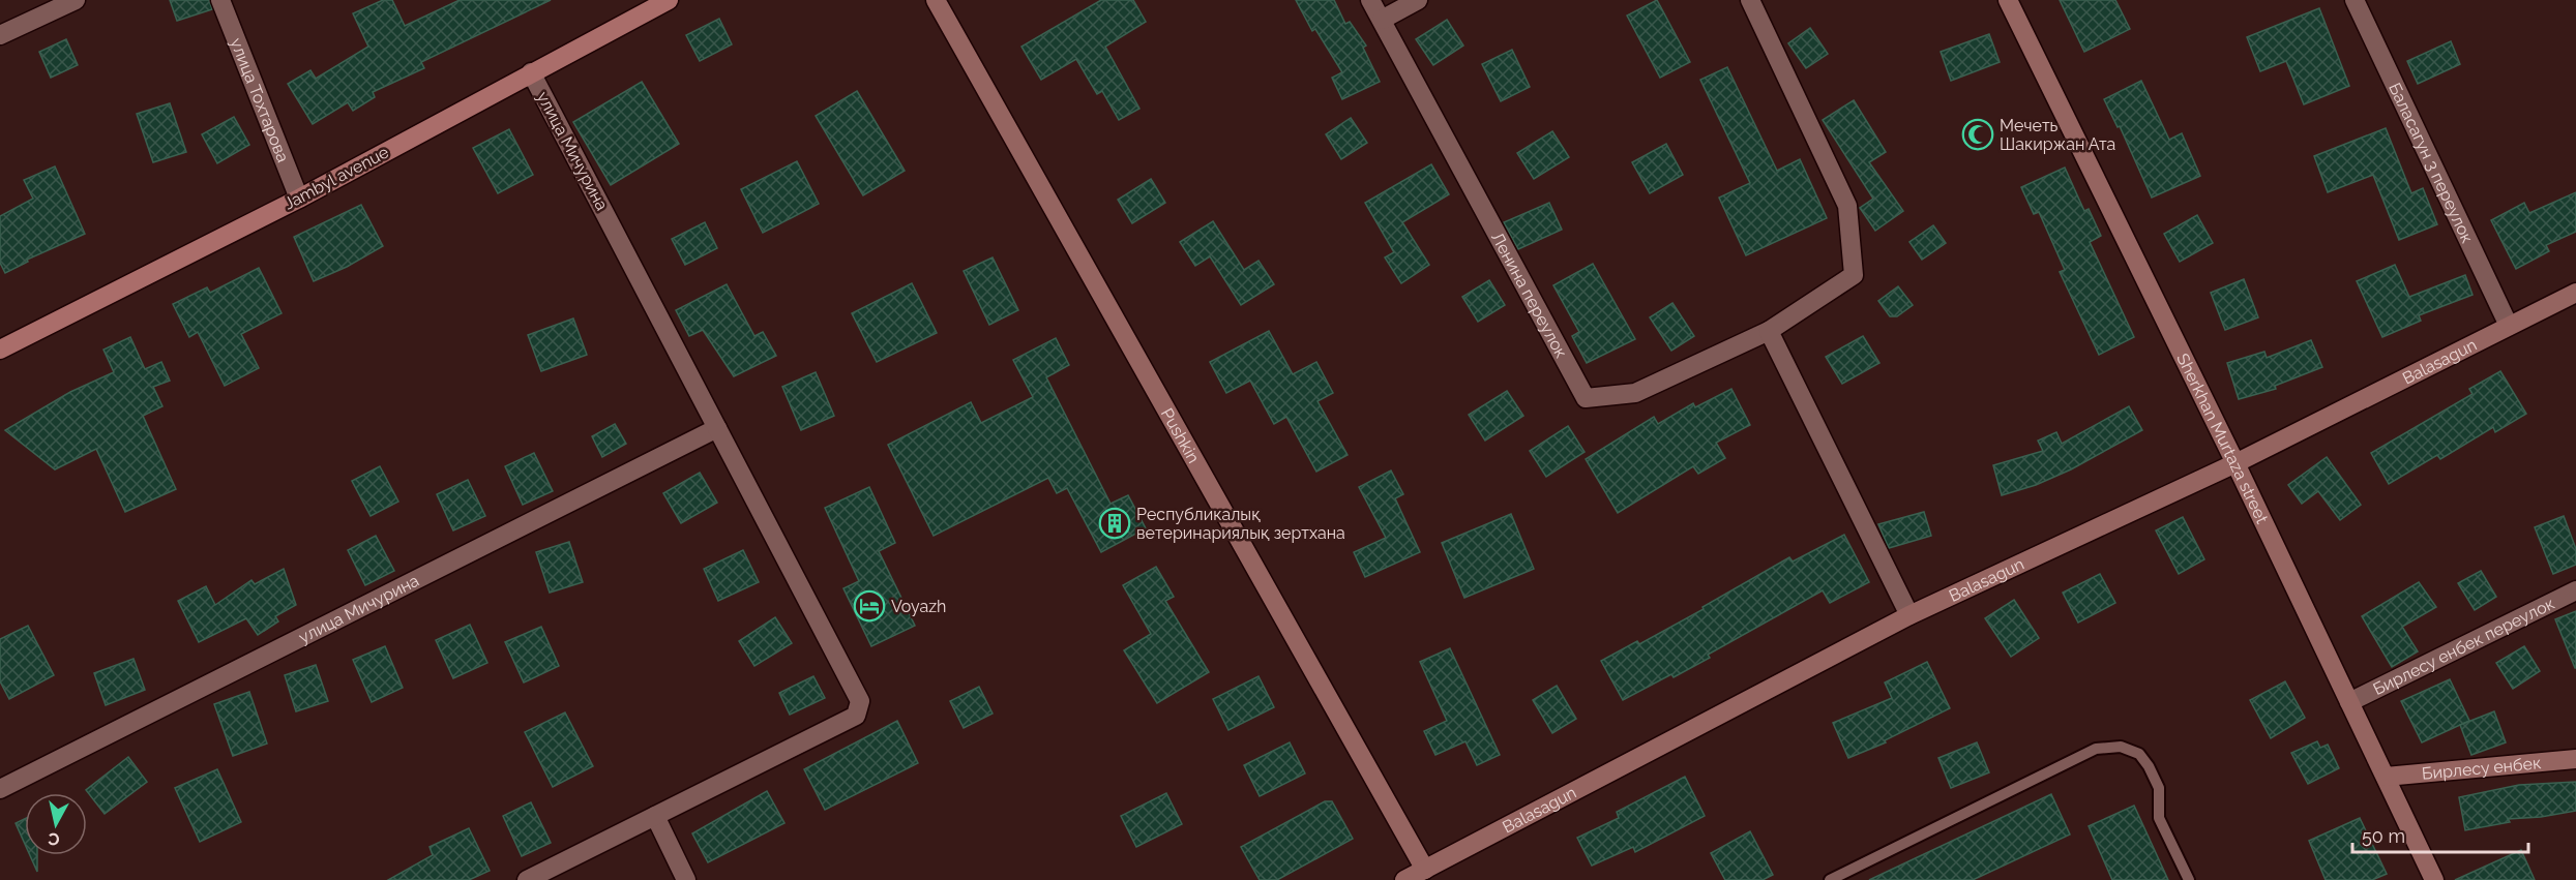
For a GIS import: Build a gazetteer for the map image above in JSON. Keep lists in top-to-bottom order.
{
  "streets": {
    "main road": ["Jambyl avenue"],
    "street": [
      "улица Тохтарова",
      "улица Мичурина",
      "Баласагун 3 переулок",
      "Ленина переулок",
      "Balasagun",
      "Pushkin",
      "Sherkhan Murtaza street",
      "Бирлесу енбек переулок",
      "Бирлесу енбек"
    ]
  },
  "crossings": [
    ["улица Тохтарова", "Jambyl avenue"],
    ["улица Мичурина", "Jambyl avenue"],
    ["Баласагун 3 переулок", "Balasagun"],
    ["Balasagun", "Pushkin"],
    ["Balasagun", "Sherkhan Murtaza street"],
    ["Sherkhan Murtaza street", "Бирлесу енбек переулок"],
    ["Sherkhan Murtaza street", "Бирлесу енбек"]
  ],
  "places": {
    "mosque": ["Мечеть Шакиржан Ата"],
    "building": ["Республикалық ветеринариялық зертхана"],
    "hotel": ["Voyazh"]
  },
  "scale_bar": "50 m",
  "north": "bottom"
}
